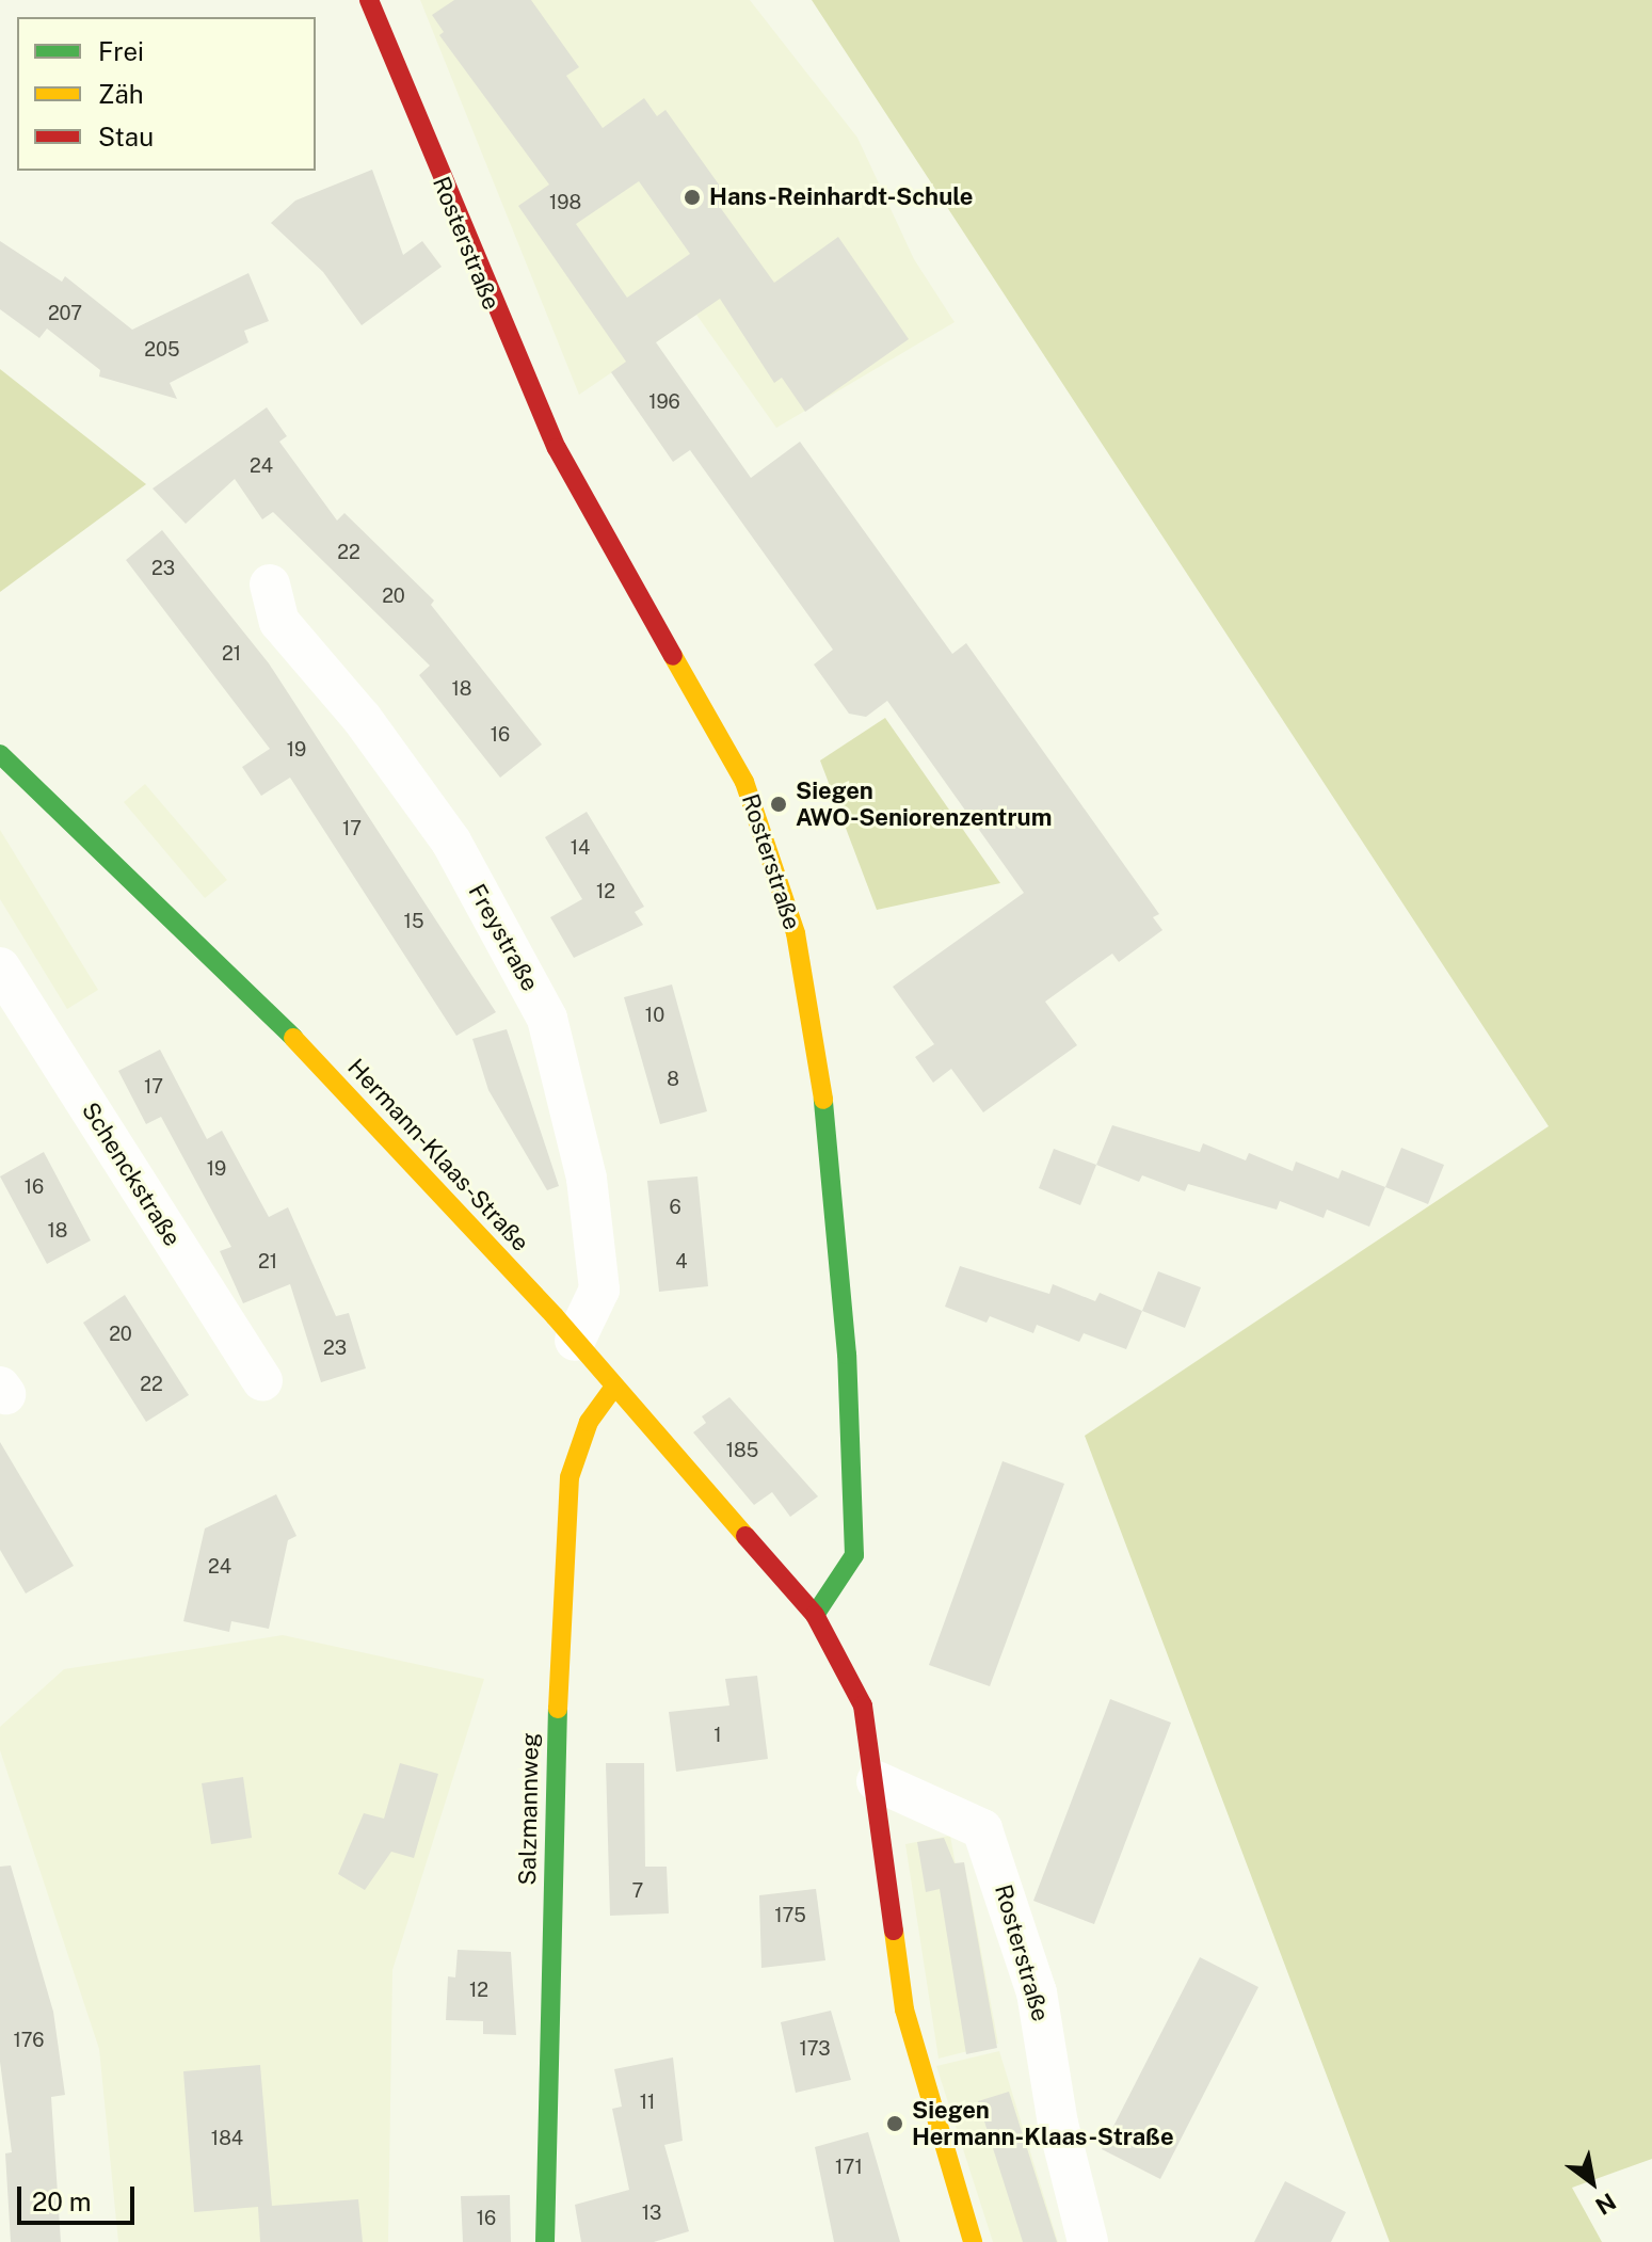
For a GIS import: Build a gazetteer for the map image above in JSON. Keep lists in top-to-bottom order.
{
  "streets": {
    "street": [
      "Rosterstraße",
      "Freystraße",
      "Hermann-Klaas-Straße",
      "Schenckstraße",
      "Salzmannweg"
    ]
  },
  "crossings": [
    ["Rosterstraße", "Hermann-Klaas-Straße"],
    ["Freystraße", "Hermann-Klaas-Straße"],
    ["Hermann-Klaas-Straße", "Salzmannweg"]
  ],
  "places": ["Hans-Reinhardt-Schule", "Siegen AWO-Seniorenzentrum", "Siegen Hermann-Klaas-Straße"],
  "house_numbers": [
    "198",
    "207",
    "205",
    "196",
    "24",
    "22",
    "23",
    "20",
    "21",
    "18",
    "16",
    "19",
    "17",
    "14",
    "12",
    "15",
    "10",
    "8",
    "17",
    "19",
    "16",
    "6",
    "18",
    "21",
    "4",
    "20",
    "23",
    "22",
    "185",
    "24",
    "1",
    "7",
    "175",
    "12",
    "176",
    "173",
    "11",
    "184",
    "171",
    "13",
    "16"
  ],
  "legend": ["Frei", "Zäh", "Stau"],
  "scale_bar": "20 m",
  "north": "bottom right"
}
